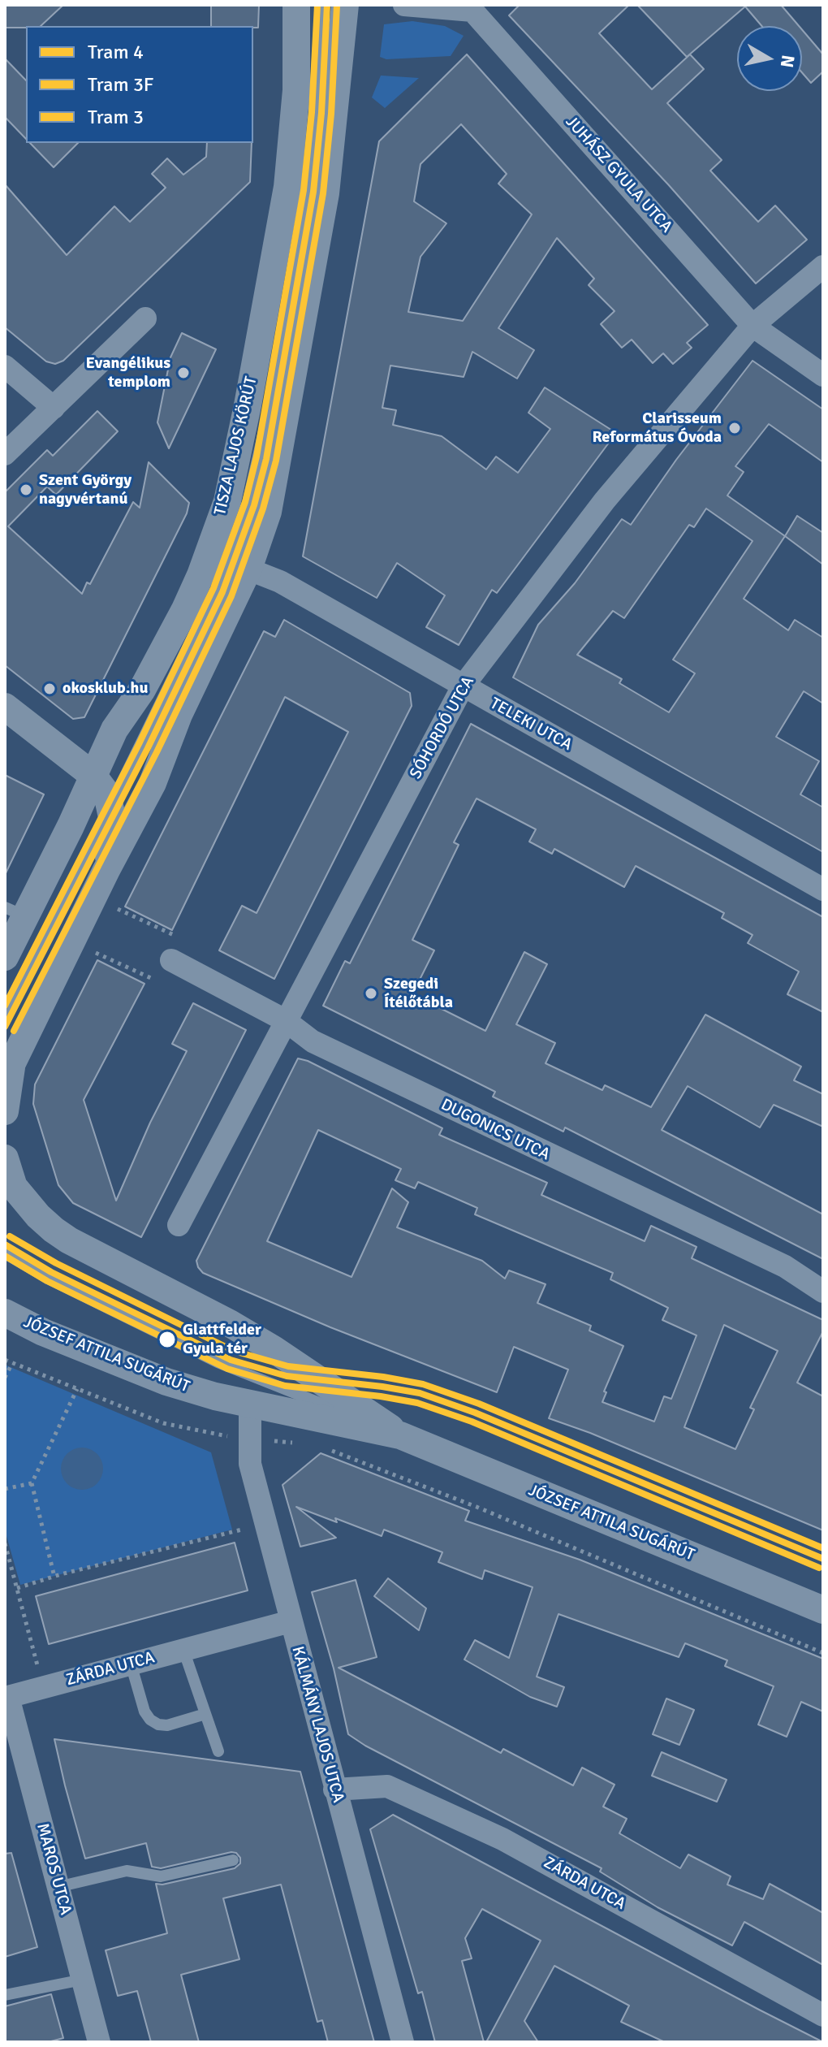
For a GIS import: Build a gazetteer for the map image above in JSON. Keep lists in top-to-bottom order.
{
  "streets": {
    "street": [
      "JUHÁSZ GYULA UTCA",
      "TISZA LAJOS KÖRÚT",
      "TELEKI UTCA",
      "SÓHORDÓ UTCA",
      "DUGONICS UTCA",
      "JÓZSEF ATTILA SUGÁRÚT",
      "ZÁRDA UTCA",
      "KÁLMÁNY LAJOS UTCA",
      "MAROS UTCA"
    ]
  },
  "crossings": [
    ["JUHÁSZ GYULA UTCA", "SÓHORDÓ UTCA"],
    ["TISZA LAJOS KÖRÚT", "TELEKI UTCA"],
    ["TELEKI UTCA", "SÓHORDÓ UTCA"],
    ["SÓHORDÓ UTCA", "DUGONICS UTCA"],
    ["JÓZSEF ATTILA SUGÁRÚT", "KÁLMÁNY LAJOS UTCA"],
    ["ZÁRDA UTCA", "KÁLMÁNY LAJOS UTCA"],
    ["ZÁRDA UTCA", "MAROS UTCA"]
  ],
  "places": [
    "Evangélikus templom",
    "Clarisseum Református Óvoda",
    "Szent György nagyvértanú",
    "okosklub.hu",
    "Szegedi Ítélőtábla",
    "Glattfelder Gyula tér"
  ],
  "lines": ["tram line 4", "tram line 3", "tram line 3F"],
  "legend": ["Tram 4", "Tram 3F", "Tram 3"],
  "north": "right"
}
